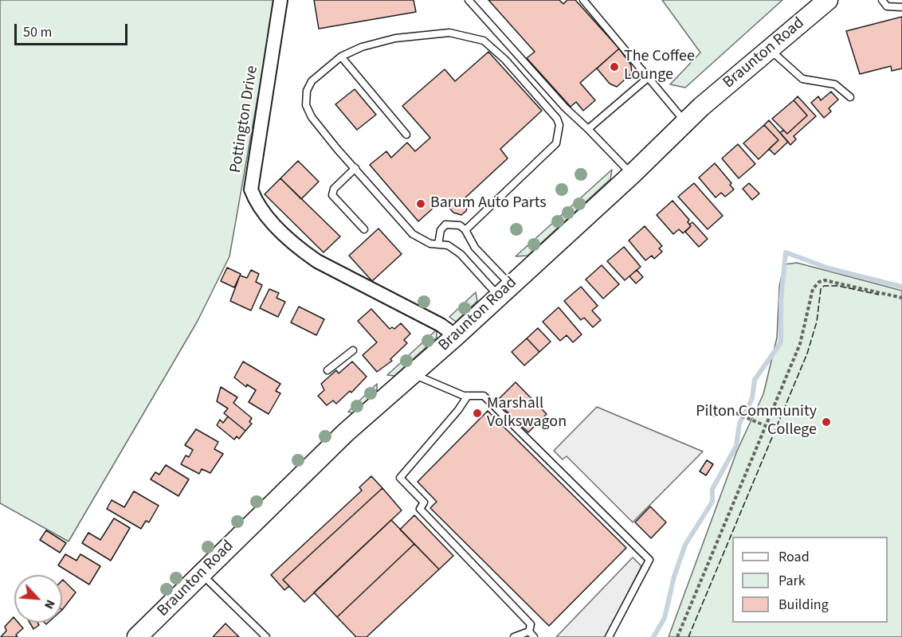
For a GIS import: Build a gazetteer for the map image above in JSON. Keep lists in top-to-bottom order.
{
  "streets": {
    "main road": ["Braunton Road"],
    "street": ["Pottington Drive"]
  },
  "crossings": [
    ["Braunton Road", "Pottington Drive"]
  ],
  "places": [
    "The Coffee Lounge",
    "Barum Auto Parts",
    "Marshall Volkswagon",
    "Pilton Community College"
  ],
  "legend": ["Road", "Park", "Building"],
  "scale_bar": "50 m",
  "north": "bottom right"
}
